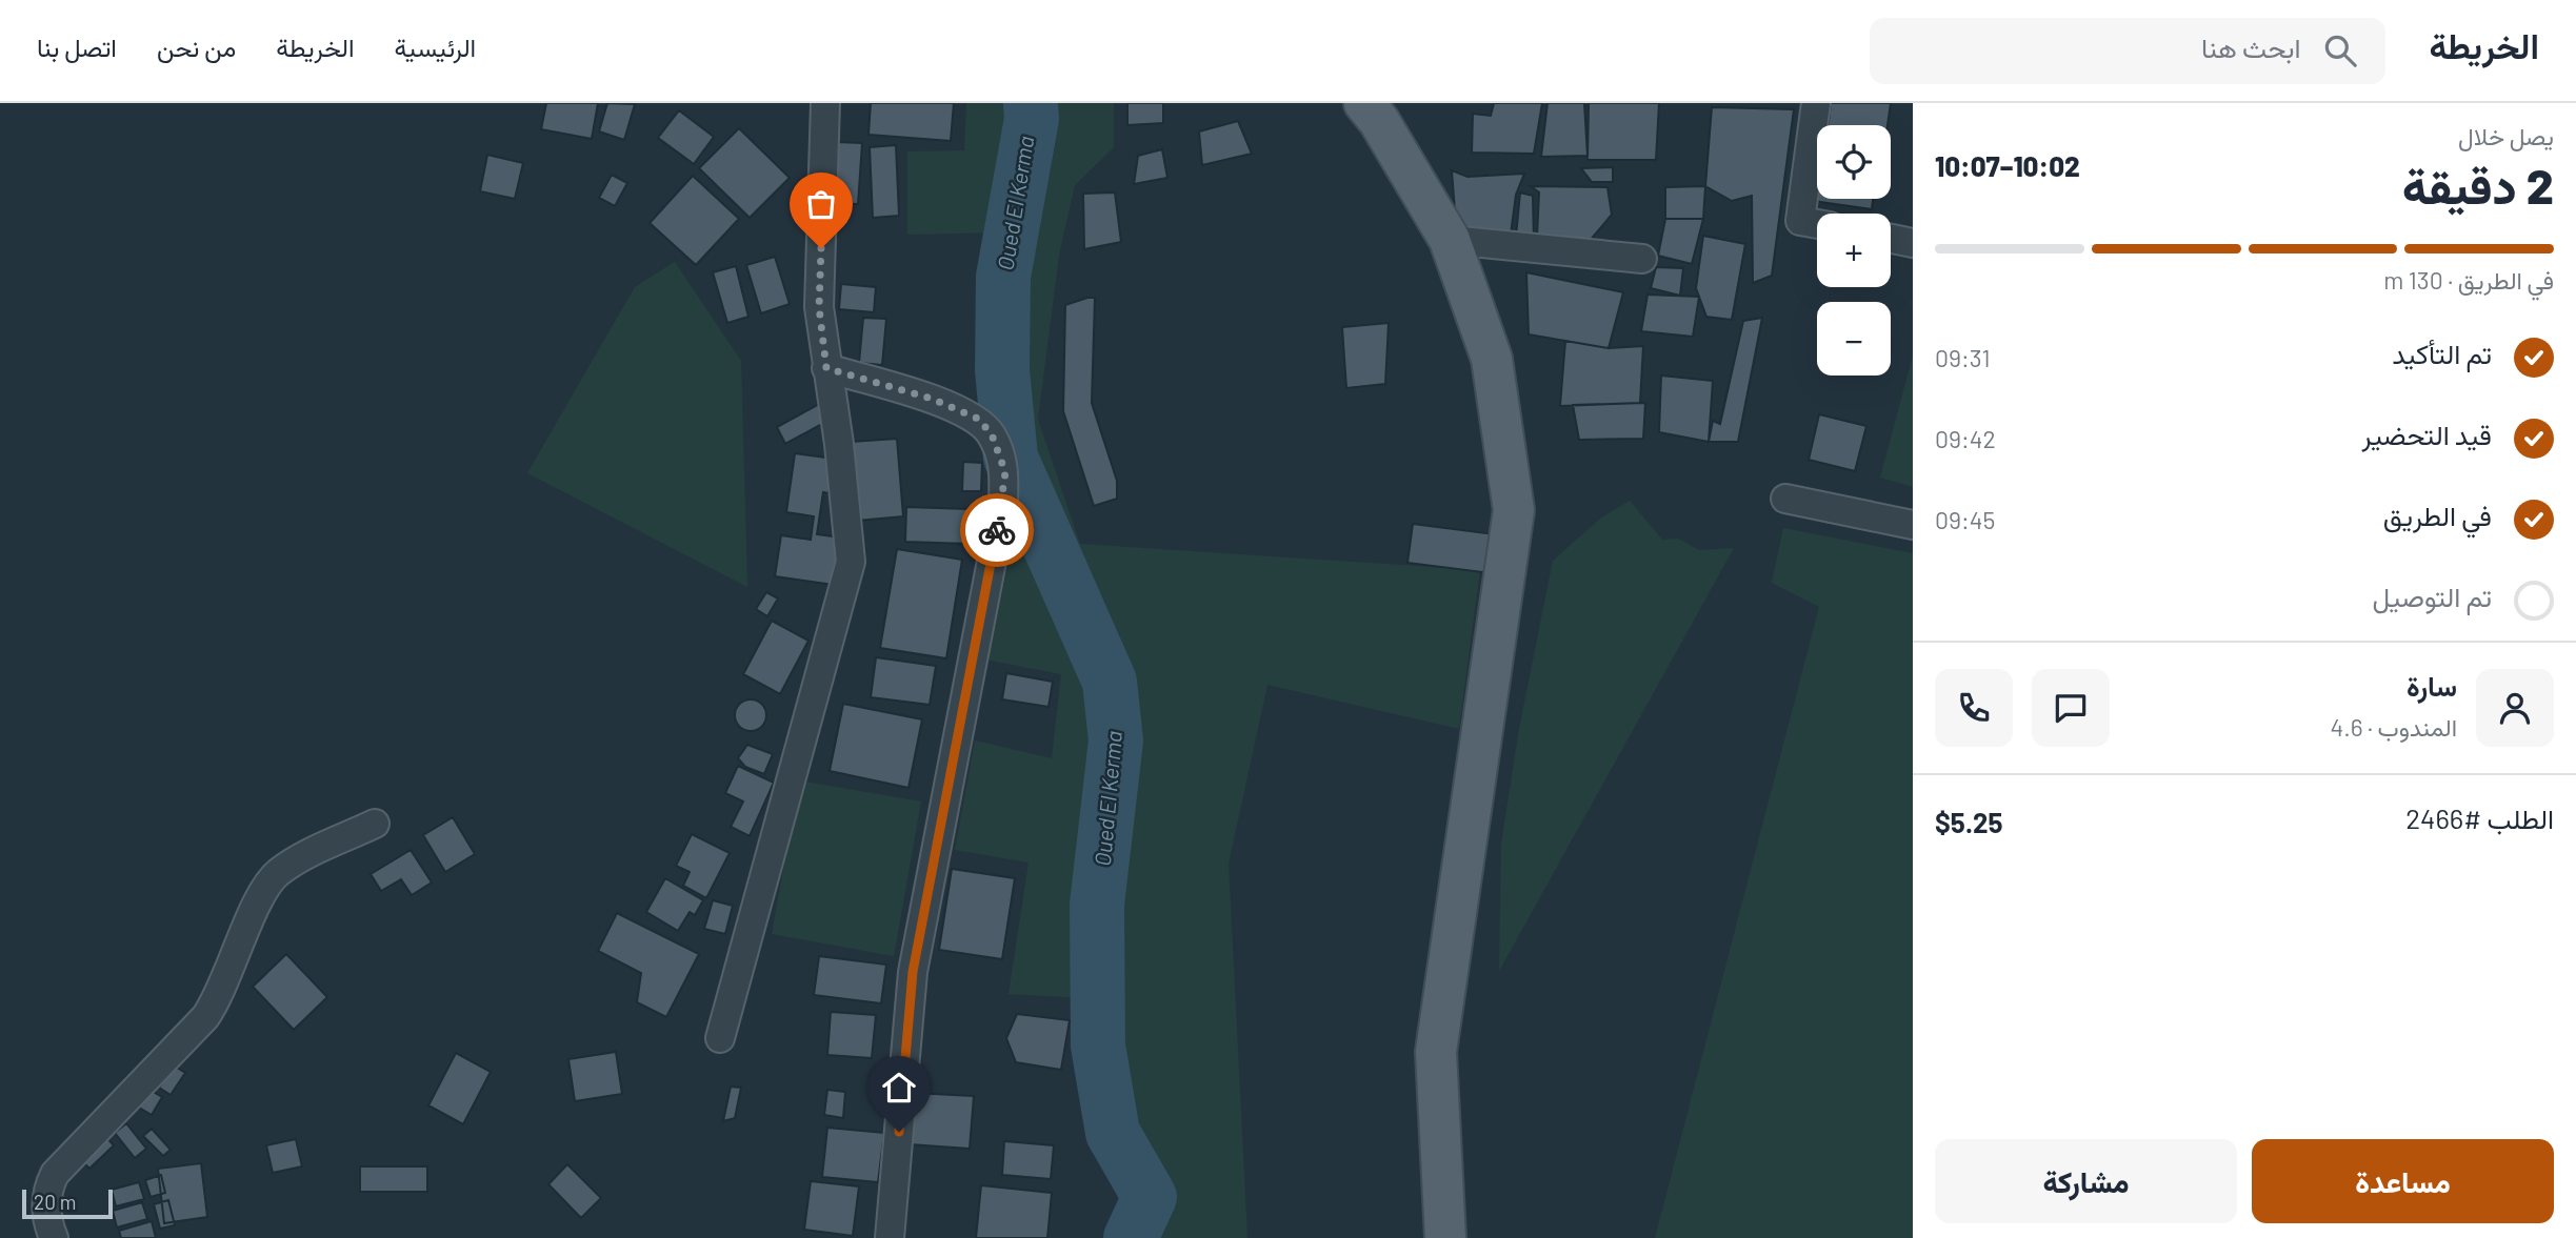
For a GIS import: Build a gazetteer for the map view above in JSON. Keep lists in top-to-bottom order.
{
  "water": ["Oued El Kerma"],
  "scale_bar": "20 m",
  "page": {
    "header": "الخريطة",
    "search": "ابحث هنا",
    "nav": [
      "الرئيسية",
      "الخريطة",
      "من نحن",
      "اتصل بنا"
    ],
    "heading": ["2 دقيقة", "يصل خلال", "10:02–10:07"],
    "panel": [
      "سارة",
      "المندوب · 4.6",
      "الطلب #2466",
      "$5.25"
    ],
    "map_buttons": ["+", "−"],
    "bar": "في الطريق · 130 m",
    "list": [
      ["تم التأكيد", "09:31"],
      ["قيد التحضير", "09:42"],
      ["في الطريق", "09:45"],
      "تم التوصيل"
    ],
    "buttons": ["مساعدة", "مشاركة"],
    "scale": "20 m"
  }
}
